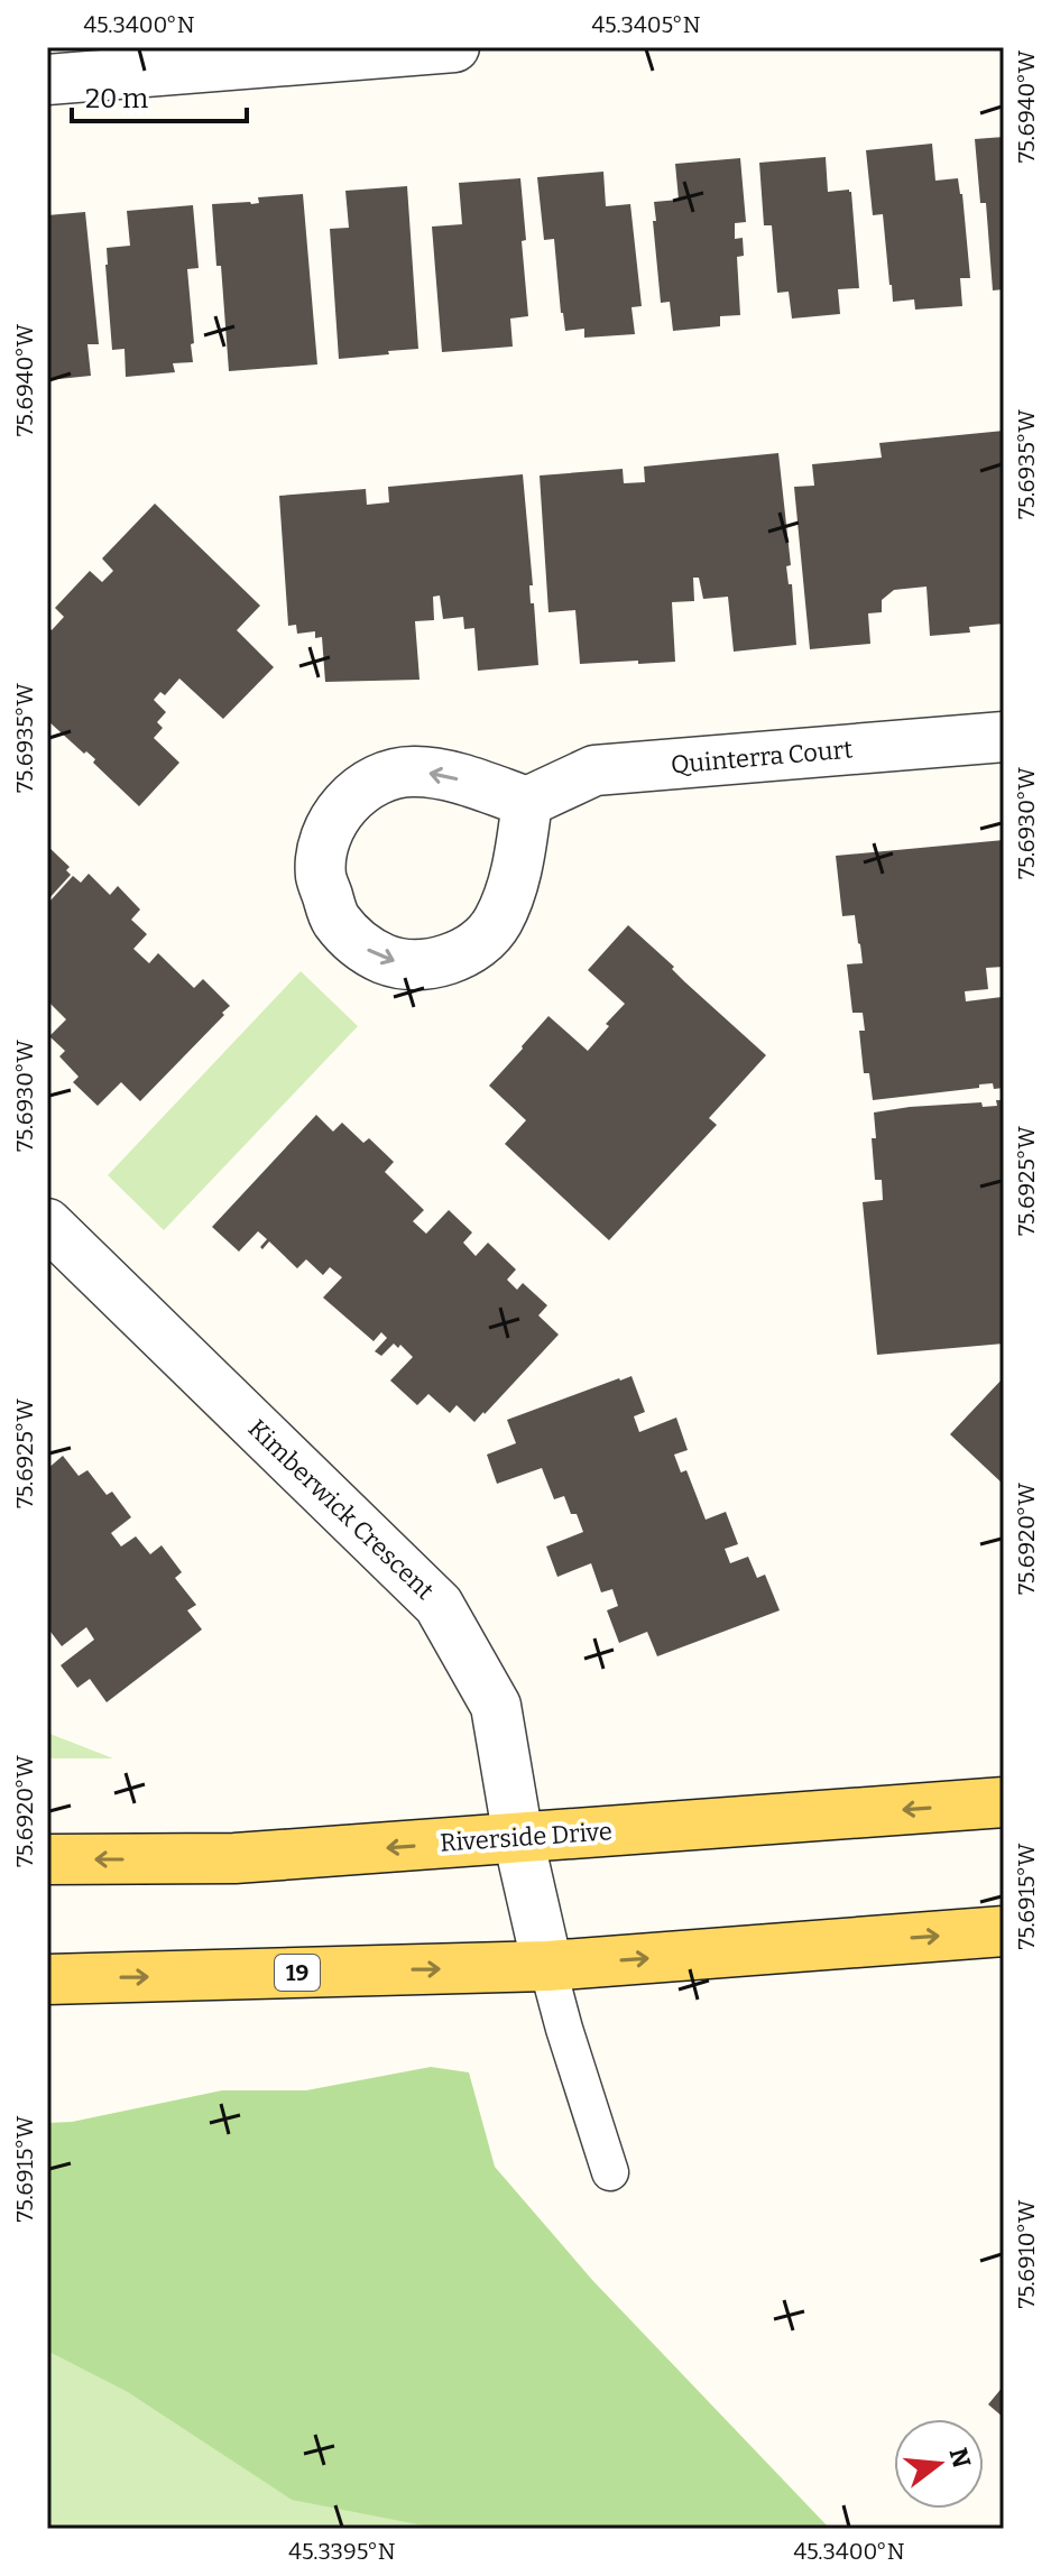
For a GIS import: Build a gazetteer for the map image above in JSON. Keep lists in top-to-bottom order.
{
  "streets": {
    "main road": ["Riverside Drive", "19"],
    "street": ["Quinterra Court", "Kimberwick Crescent"]
  },
  "crossings": [
    ["Kimberwick Crescent", "Riverside Drive"],
    ["Kimberwick Crescent", "19"]
  ],
  "scale_bar": "20 m",
  "north": "right",
  "coordinates": [
    "45.3400°N",
    "45.3405°N",
    "75.6940°W",
    "75.6935°W",
    "75.6930°W",
    "75.6925°W",
    "75.6920°W",
    "75.6915°W",
    "75.6910°W",
    "45.3395°N"
  ]
}
